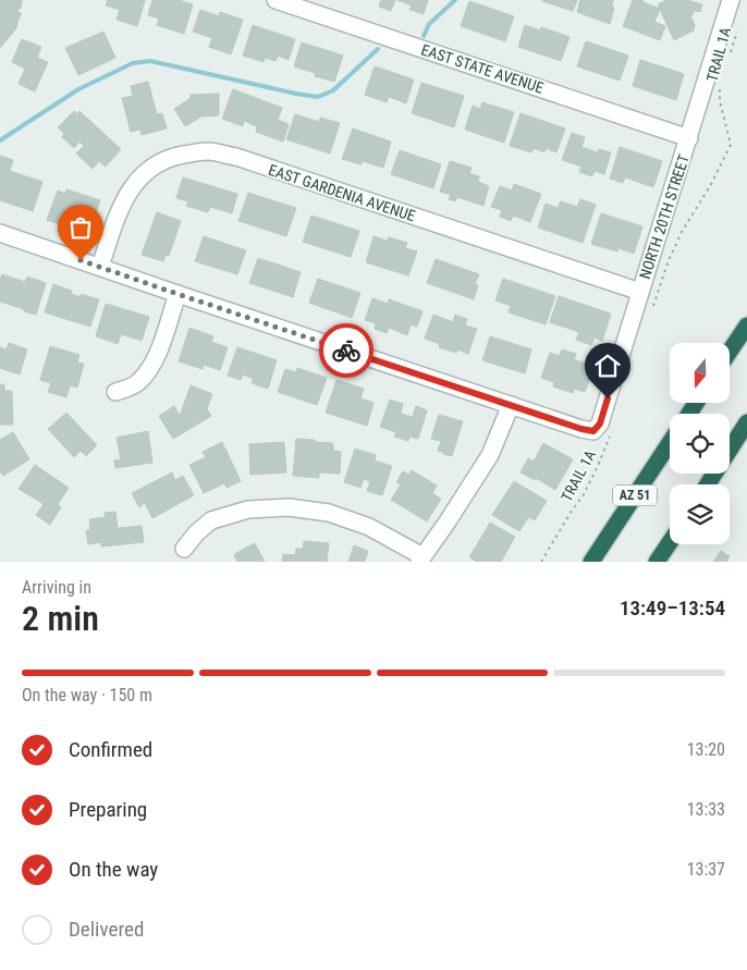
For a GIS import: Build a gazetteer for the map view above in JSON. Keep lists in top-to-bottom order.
{
  "streets": {
    "highway": ["AZ 51"],
    "street": ["EAST STATE AVENUE", "EAST GARDENIA AVENUE", "NORTH 20TH STREET"],
    "path": ["TRAIL 1A"]
  },
  "crossings": [
    ["TRAIL 1A", "NORTH 20TH STREET"],
    ["EAST STATE AVENUE", "NORTH 20TH STREET"],
    ["EAST GARDENIA AVENUE", "NORTH 20TH STREET"]
  ],
  "north": "bottom",
  "page": {
    "heading": ["2 min", "Arriving in", "13:49–13:54"],
    "bar": "On the way · 150 m",
    "list": [
      ["Confirmed", "13:20"],
      ["Preparing", "13:33"],
      ["On the way", "13:37"],
      "Delivered"
    ]
  }
}
